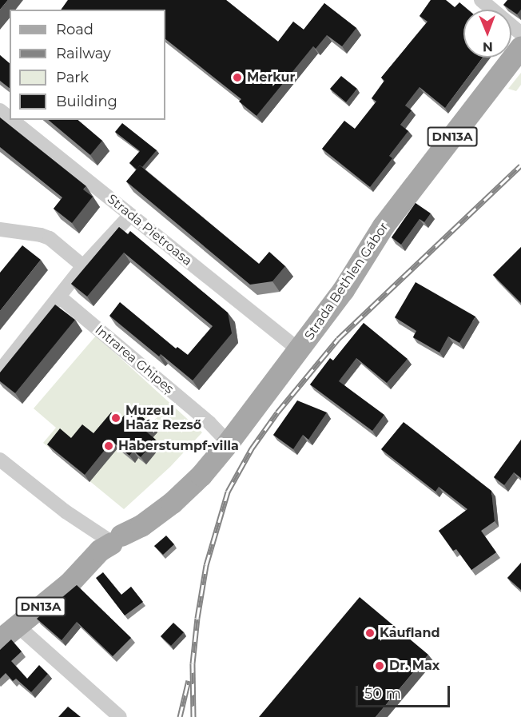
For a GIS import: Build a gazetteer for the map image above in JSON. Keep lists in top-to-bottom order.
{
  "streets": {
    "main road": ["DN13A", "Strada Bethlen Gábor"],
    "street": ["Strada Pietroasa", "Intrarea Ghipeș"]
  },
  "crossings": [
    ["DN13A", "Strada Bethlen Gábor"],
    ["Strada Pietroasa", "Strada Bethlen Gábor"],
    ["Strada Bethlen Gábor", "Intrarea Ghipeș"]
  ],
  "places": [
    "Merkur",
    "Muzeul Haáz Rezső",
    "Haberstumpf-villa",
    "Kaufland",
    "Dr. Max"
  ],
  "legend": [
    "Road",
    "Railway",
    "Park",
    "Building"
  ],
  "scale_bar": "50 m",
  "north": "bottom"
}
